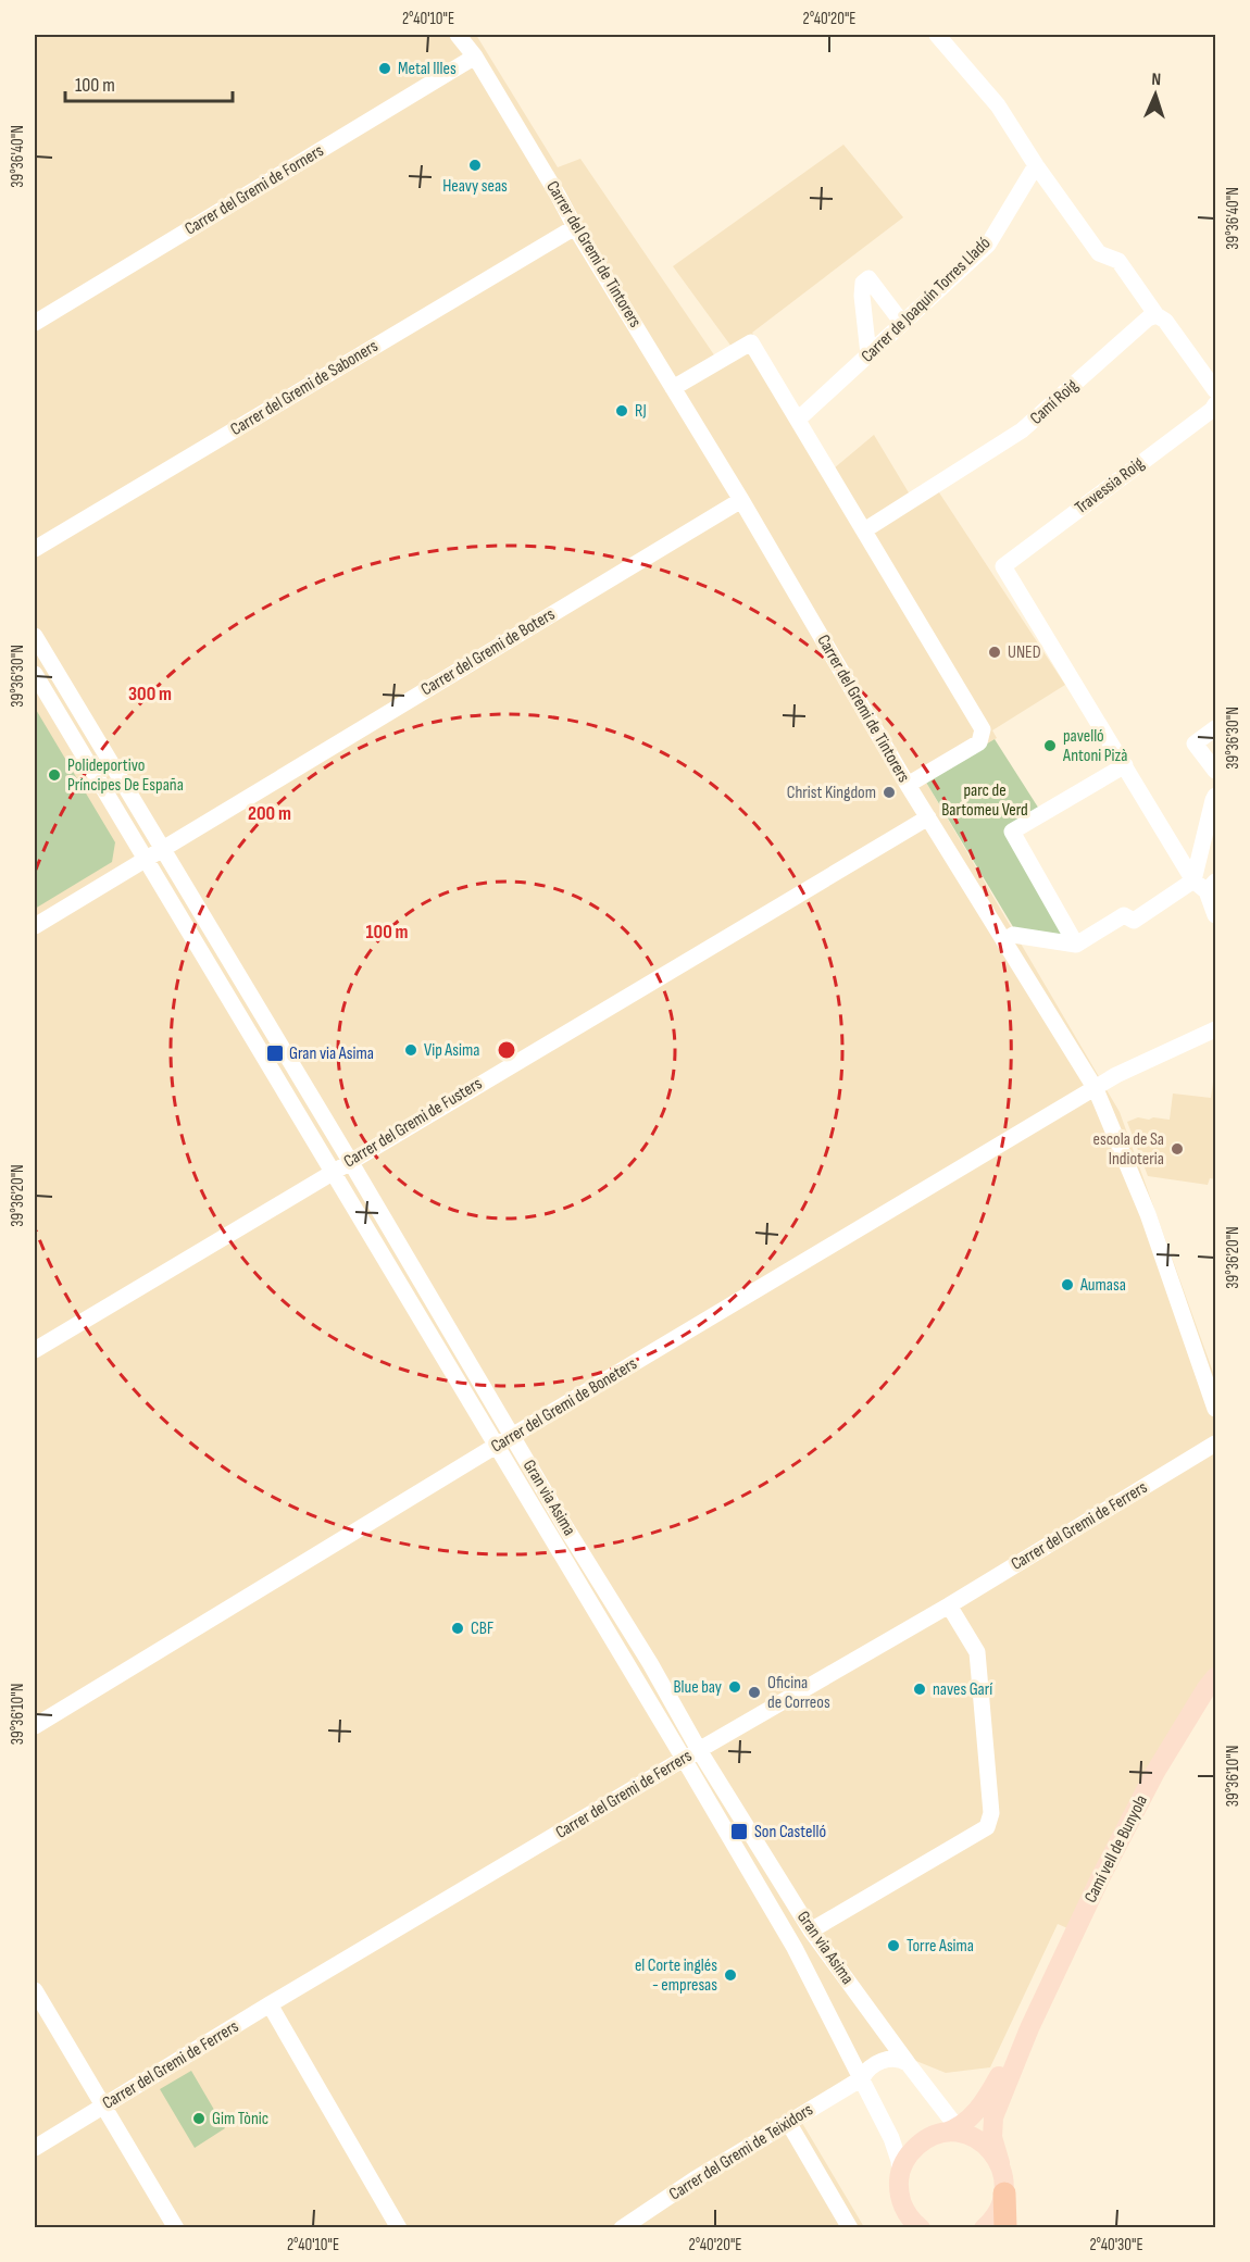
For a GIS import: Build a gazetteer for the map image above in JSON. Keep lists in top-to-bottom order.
{
  "streets": {
    "main road": ["Camí vell de Bunyola"],
    "street": [
      "Carrer del Gremi de Forners",
      "Carrer del Gremi de Tintorers",
      "Carrer de Joaquín Torres Lladó",
      "Carrer del Gremi de Saboners",
      "Camí Roig",
      "Travessia Roig",
      "Carrer del Gremi de Boters",
      "Carrer del Gremi de Fusters",
      "Carrer del Gremi de Boneters",
      "Gran via Asima",
      "Carrer del Gremi de Ferrers",
      "Carrer del Gremi de Teixidors"
    ]
  },
  "crossings": [
    ["Carrer del Gremi de Forners", "Carrer del Gremi de Tintorers"],
    ["Carrer del Gremi de Tintorers", "Carrer del Gremi de Saboners"],
    ["Carrer del Gremi de Tintorers", "Carrer del Gremi de Boters"],
    ["Carrer del Gremi de Tintorers", "Carrer del Gremi de Fusters"],
    ["Carrer del Gremi de Tintorers", "Carrer del Gremi de Boneters"],
    ["Carrer del Gremi de Boters", "Gran via Asima"],
    ["Carrer del Gremi de Fusters", "Gran via Asima"],
    ["Carrer del Gremi de Boneters", "Gran via Asima"],
    ["Gran via Asima", "Carrer del Gremi de Ferrers"],
    ["Gran via Asima", "Carrer del Gremi de Teixidors"]
  ],
  "parks": ["parc de Bartomeu Verd"],
  "places": {
    "other": [
      "Metal Illes",
      "Heavy seas",
      "RJ",
      "UNED",
      "pavelló Antoni Pizà",
      "Polideportivo Príncipes De España",
      "Christ Kingdom",
      "Vip Asima",
      "escola de Sa Indioteria",
      "Aumasa",
      "CBF",
      "Blue bay",
      "naves Garí",
      "Oficina de Correos",
      "Torre Asima",
      "el Corte inglés - empresas",
      "Gim Tònic"
    ],
    "transit": ["Gran via Asima", "Son Castelló"]
  },
  "scale_bar": "100 m",
  "north": "top",
  "coordinates": [
    "2°40'10\"E",
    "2°40'20\"E",
    "39°36'40\"N",
    "39°36'30\"N",
    "39°36'20\"N",
    "39°36'10\"N",
    "2°40'30\"E"
  ],
  "rings": ["300 m", "200 m", "100 m"]
}
